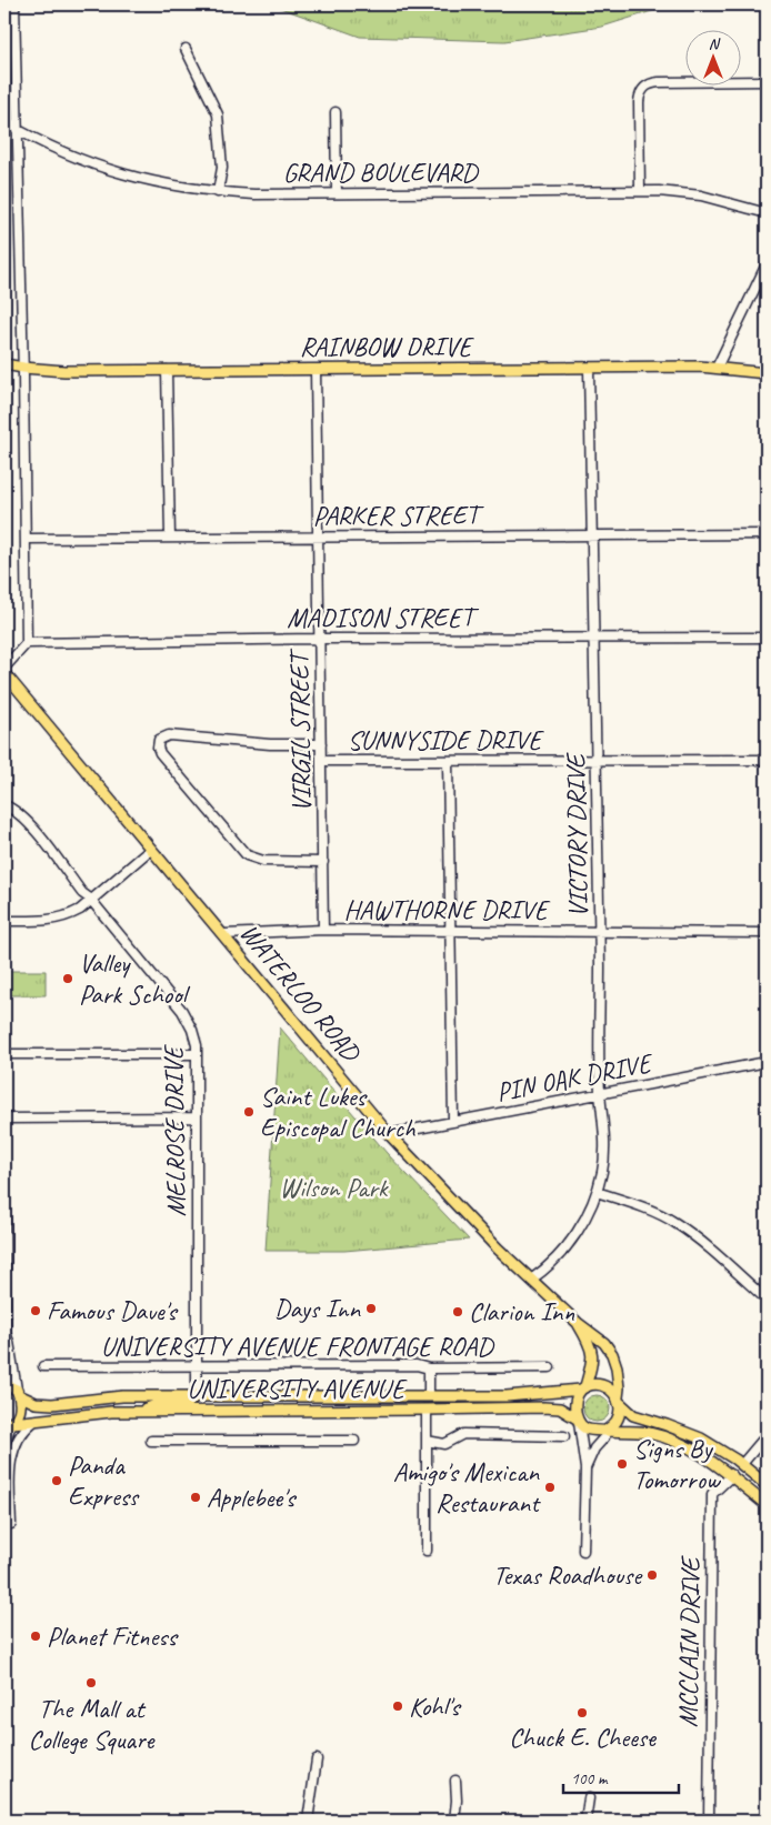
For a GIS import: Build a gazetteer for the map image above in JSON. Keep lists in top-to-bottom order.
{
  "streets": {
    "main road": ["RAINBOW DRIVE", "WATERLOO ROAD", "UNIVERSITY AVENUE"],
    "street": [
      "GRAND BOULEVARD",
      "PARKER STREET",
      "MADISON STREET",
      "VIRGIL STREET",
      "SUNNYSIDE DRIVE",
      "VICTORY DRIVE",
      "HAWTHORNE DRIVE",
      "PIN OAK DRIVE",
      "MELROSE DRIVE",
      "UNIVERSITY AVENUE FRONTAGE ROAD",
      "MCCLAIN DRIVE"
    ]
  },
  "crossings": [
    ["RAINBOW DRIVE", "VIRGIL STREET"],
    ["RAINBOW DRIVE", "VICTORY DRIVE"],
    ["PARKER STREET", "VIRGIL STREET"],
    ["PARKER STREET", "VICTORY DRIVE"],
    ["MADISON STREET", "VIRGIL STREET"],
    ["MADISON STREET", "VICTORY DRIVE"],
    ["VIRGIL STREET", "SUNNYSIDE DRIVE"],
    ["VIRGIL STREET", "HAWTHORNE DRIVE"],
    ["SUNNYSIDE DRIVE", "VICTORY DRIVE"],
    ["VICTORY DRIVE", "HAWTHORNE DRIVE"],
    ["VICTORY DRIVE", "WATERLOO ROAD"],
    ["VICTORY DRIVE", "PIN OAK DRIVE"],
    ["HAWTHORNE DRIVE", "WATERLOO ROAD"],
    ["WATERLOO ROAD", "PIN OAK DRIVE"],
    ["WATERLOO ROAD", "UNIVERSITY AVENUE"],
    ["MELROSE DRIVE", "UNIVERSITY AVENUE FRONTAGE ROAD"],
    ["MELROSE DRIVE", "UNIVERSITY AVENUE"]
  ],
  "parks": ["Wilson Park"],
  "places": [
    "Valley Park School",
    "Saint Lukes Episcopal Church",
    "Days Inn",
    "Famous Dave's",
    "Clarion Inn",
    "Signs By Tomorrow",
    "Panda Express",
    "Amigo's Mexican Restaurant",
    "Applebee's",
    "Texas Roadhouse",
    "Planet Fitness",
    "The Mall at College Square",
    "Kohl's",
    "Chuck E. Cheese"
  ],
  "scale_bar": "100 m",
  "north": "top"
}
